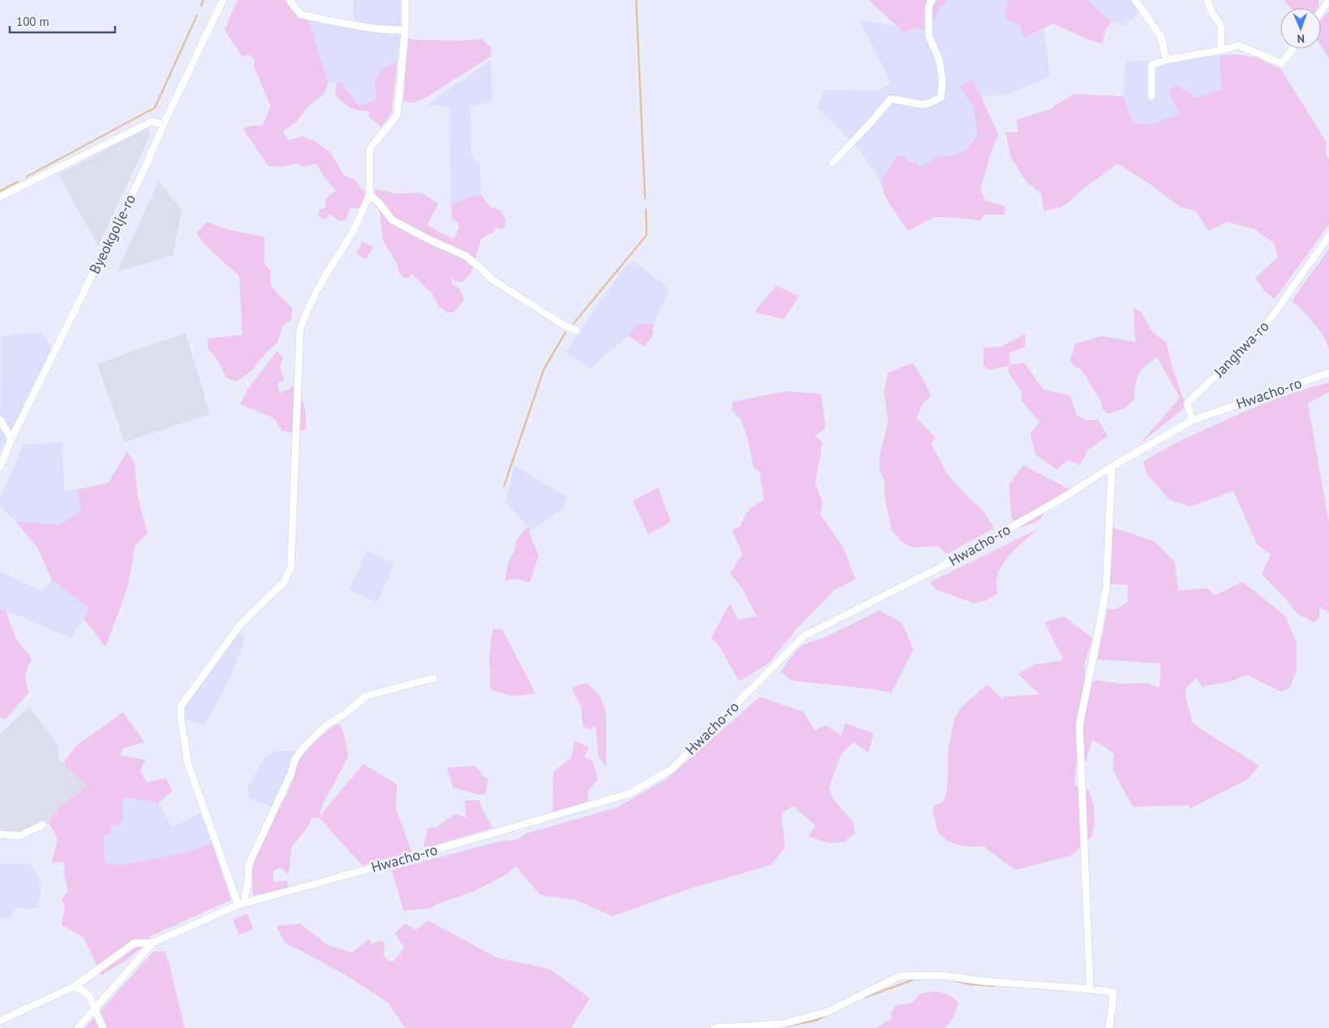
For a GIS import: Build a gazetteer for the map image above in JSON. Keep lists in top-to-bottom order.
{
  "streets": {
    "street": ["Byeokgolje-ro", "Janghwa-ro", "Hwacho-ro"]
  },
  "crossings": [
    ["Janghwa-ro", "Hwacho-ro"]
  ],
  "scale_bar": "100 m",
  "north": "bottom"
}
